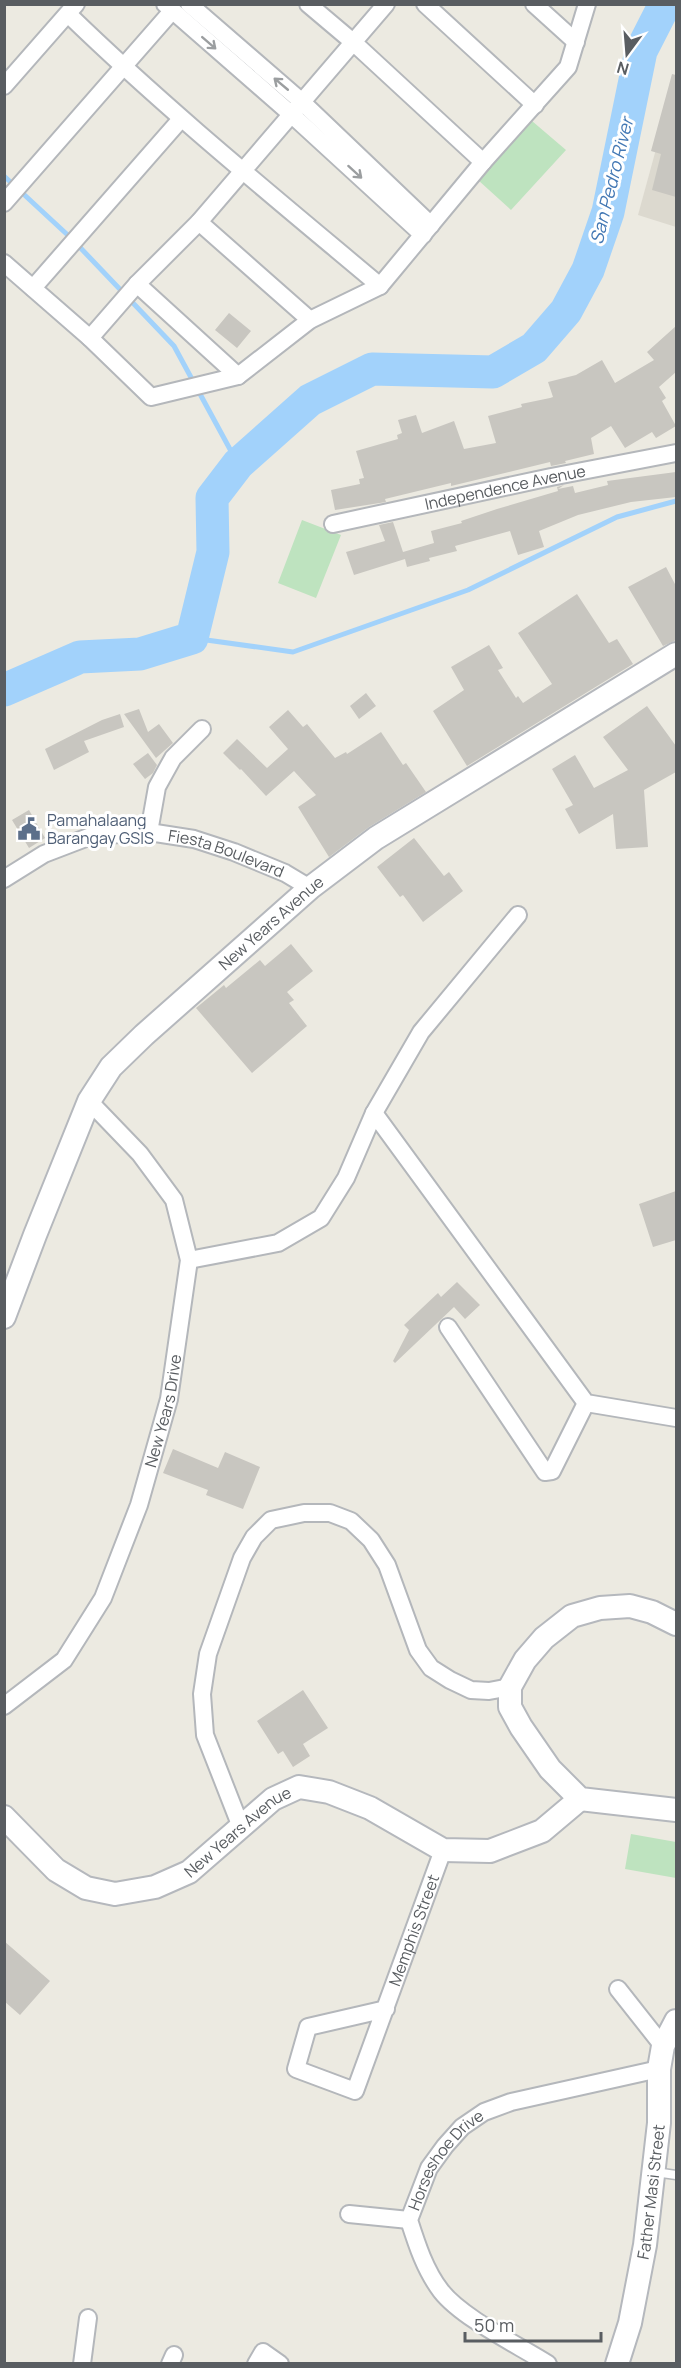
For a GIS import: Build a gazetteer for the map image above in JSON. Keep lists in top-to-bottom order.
{
  "streets": {
    "street": [
      "Independence Avenue",
      "Fiesta Boulevard",
      "New Years Avenue",
      "New Years Drive",
      "Memphis Street",
      "Horseshoe Drive",
      "Father Masi Street"
    ]
  },
  "crossings": [
    ["Fiesta Boulevard", "New Years Avenue"],
    ["New Years Avenue", "New Years Drive"],
    ["New Years Avenue", "Memphis Street"],
    ["Horseshoe Drive", "Father Masi Street"]
  ],
  "water": ["San Pedro River"],
  "places": {
    "public building": ["Pamahalaang Barangay GSIS"]
  },
  "scale_bar": "50 m",
  "north": "bottom"
}
